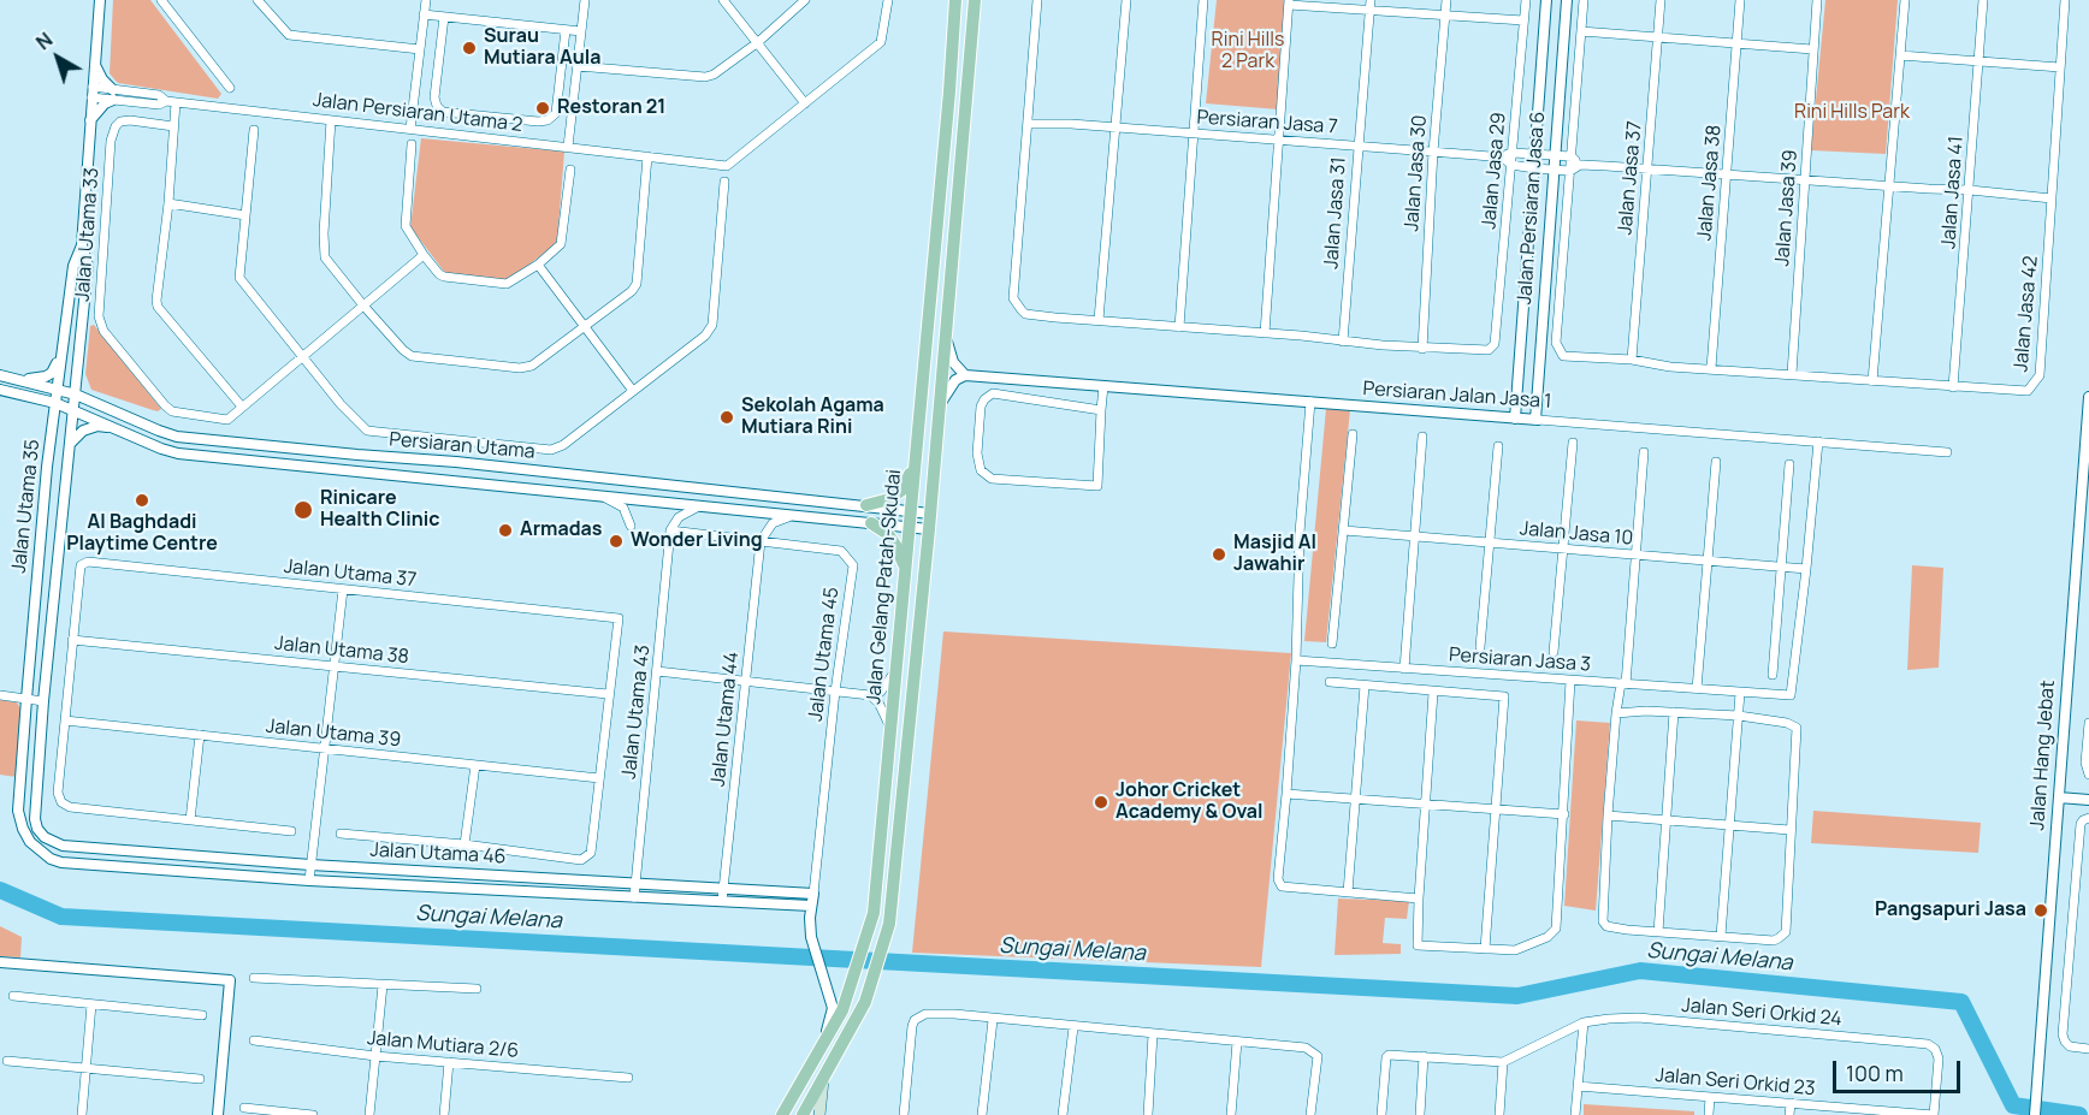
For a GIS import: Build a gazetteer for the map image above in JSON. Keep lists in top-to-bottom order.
{
  "streets": {
    "main road": ["Jalan Gelang Patah-Skudai"],
    "street": [
      "Jalan Persiaran Utama 2",
      "Persiaran Jasa 7",
      "Jalan Jasa 29",
      "Jalan Jasa 30",
      "Jalan Jasa 37",
      "Jalan Jasa 38",
      "Jalan Jasa 41",
      "Jalan Persiaran Jasa 6",
      "Jalan Jasa 39",
      "Jalan Jasa 31",
      "Jalan Utama 33",
      "Jalan Jasa 42",
      "Persiaran Jalan Jasa 1",
      "Persiaran Utama",
      "Jalan Utama 35",
      "Jalan Jasa 10",
      "Jalan Utama 37",
      "Jalan Utama 38",
      "Jalan Utama 45",
      "Persiaran Jasa 3",
      "Jalan Utama 43",
      "Jalan Utama 44",
      "Jalan Utama 39",
      "Jalan Hang Jebat",
      "Jalan Utama 46",
      "Jalan Seri Orkid 24",
      "Jalan Mutiara 2/6",
      "Jalan Seri Orkid 23"
    ]
  },
  "crossings": [
    ["Persiaran Jasa 7", "Jalan Jasa 30"],
    ["Persiaran Jasa 7", "Jalan Jasa 31"],
    ["Jalan Jasa 29", "Jalan Jasa 30"],
    ["Jalan Jasa 37", "Jalan Jasa 42"],
    ["Jalan Jasa 38", "Jalan Jasa 42"],
    ["Jalan Jasa 41", "Jalan Jasa 42"],
    ["Jalan Persiaran Jasa 6", "Persiaran Jalan Jasa 1"],
    ["Jalan Jasa 39", "Jalan Jasa 42"],
    ["Persiaran Utama", "Jalan Utama 35"],
    ["Persiaran Utama", "Jalan Gelang Patah-Skudai"],
    ["Jalan Utama 35", "Jalan Utama 46"],
    ["Jalan Jasa 10", "Persiaran Jasa 3"],
    ["Jalan Utama 37", "Jalan Utama 38"],
    ["Jalan Utama 45", "Jalan Utama 43"],
    ["Jalan Utama 45", "Jalan Utama 44"],
    ["Jalan Utama 45", "Jalan Utama 46"],
    ["Jalan Utama 43", "Jalan Utama 46"],
    ["Jalan Utama 44", "Jalan Utama 46"],
    ["Jalan Seri Orkid 24", "Jalan Seri Orkid 23"]
  ],
  "water": ["Sungai Melana"],
  "parks": ["Rini Hills 2 Park", "Rini Hills Park"],
  "places": [
    "Surau Mutiara Aula",
    "Restoran 21",
    "Sekolah Agama Mutiara Rini",
    "Al Baghdadi Playtime Centre",
    "Rinicare Health Clinic",
    "Armadas",
    "Wonder Living",
    "Masjid Al Jawahir",
    "Johor Cricket Academy & Oval",
    "Pangsapuri Jasa"
  ],
  "scale_bar": "100 m",
  "north": "top left"
}
